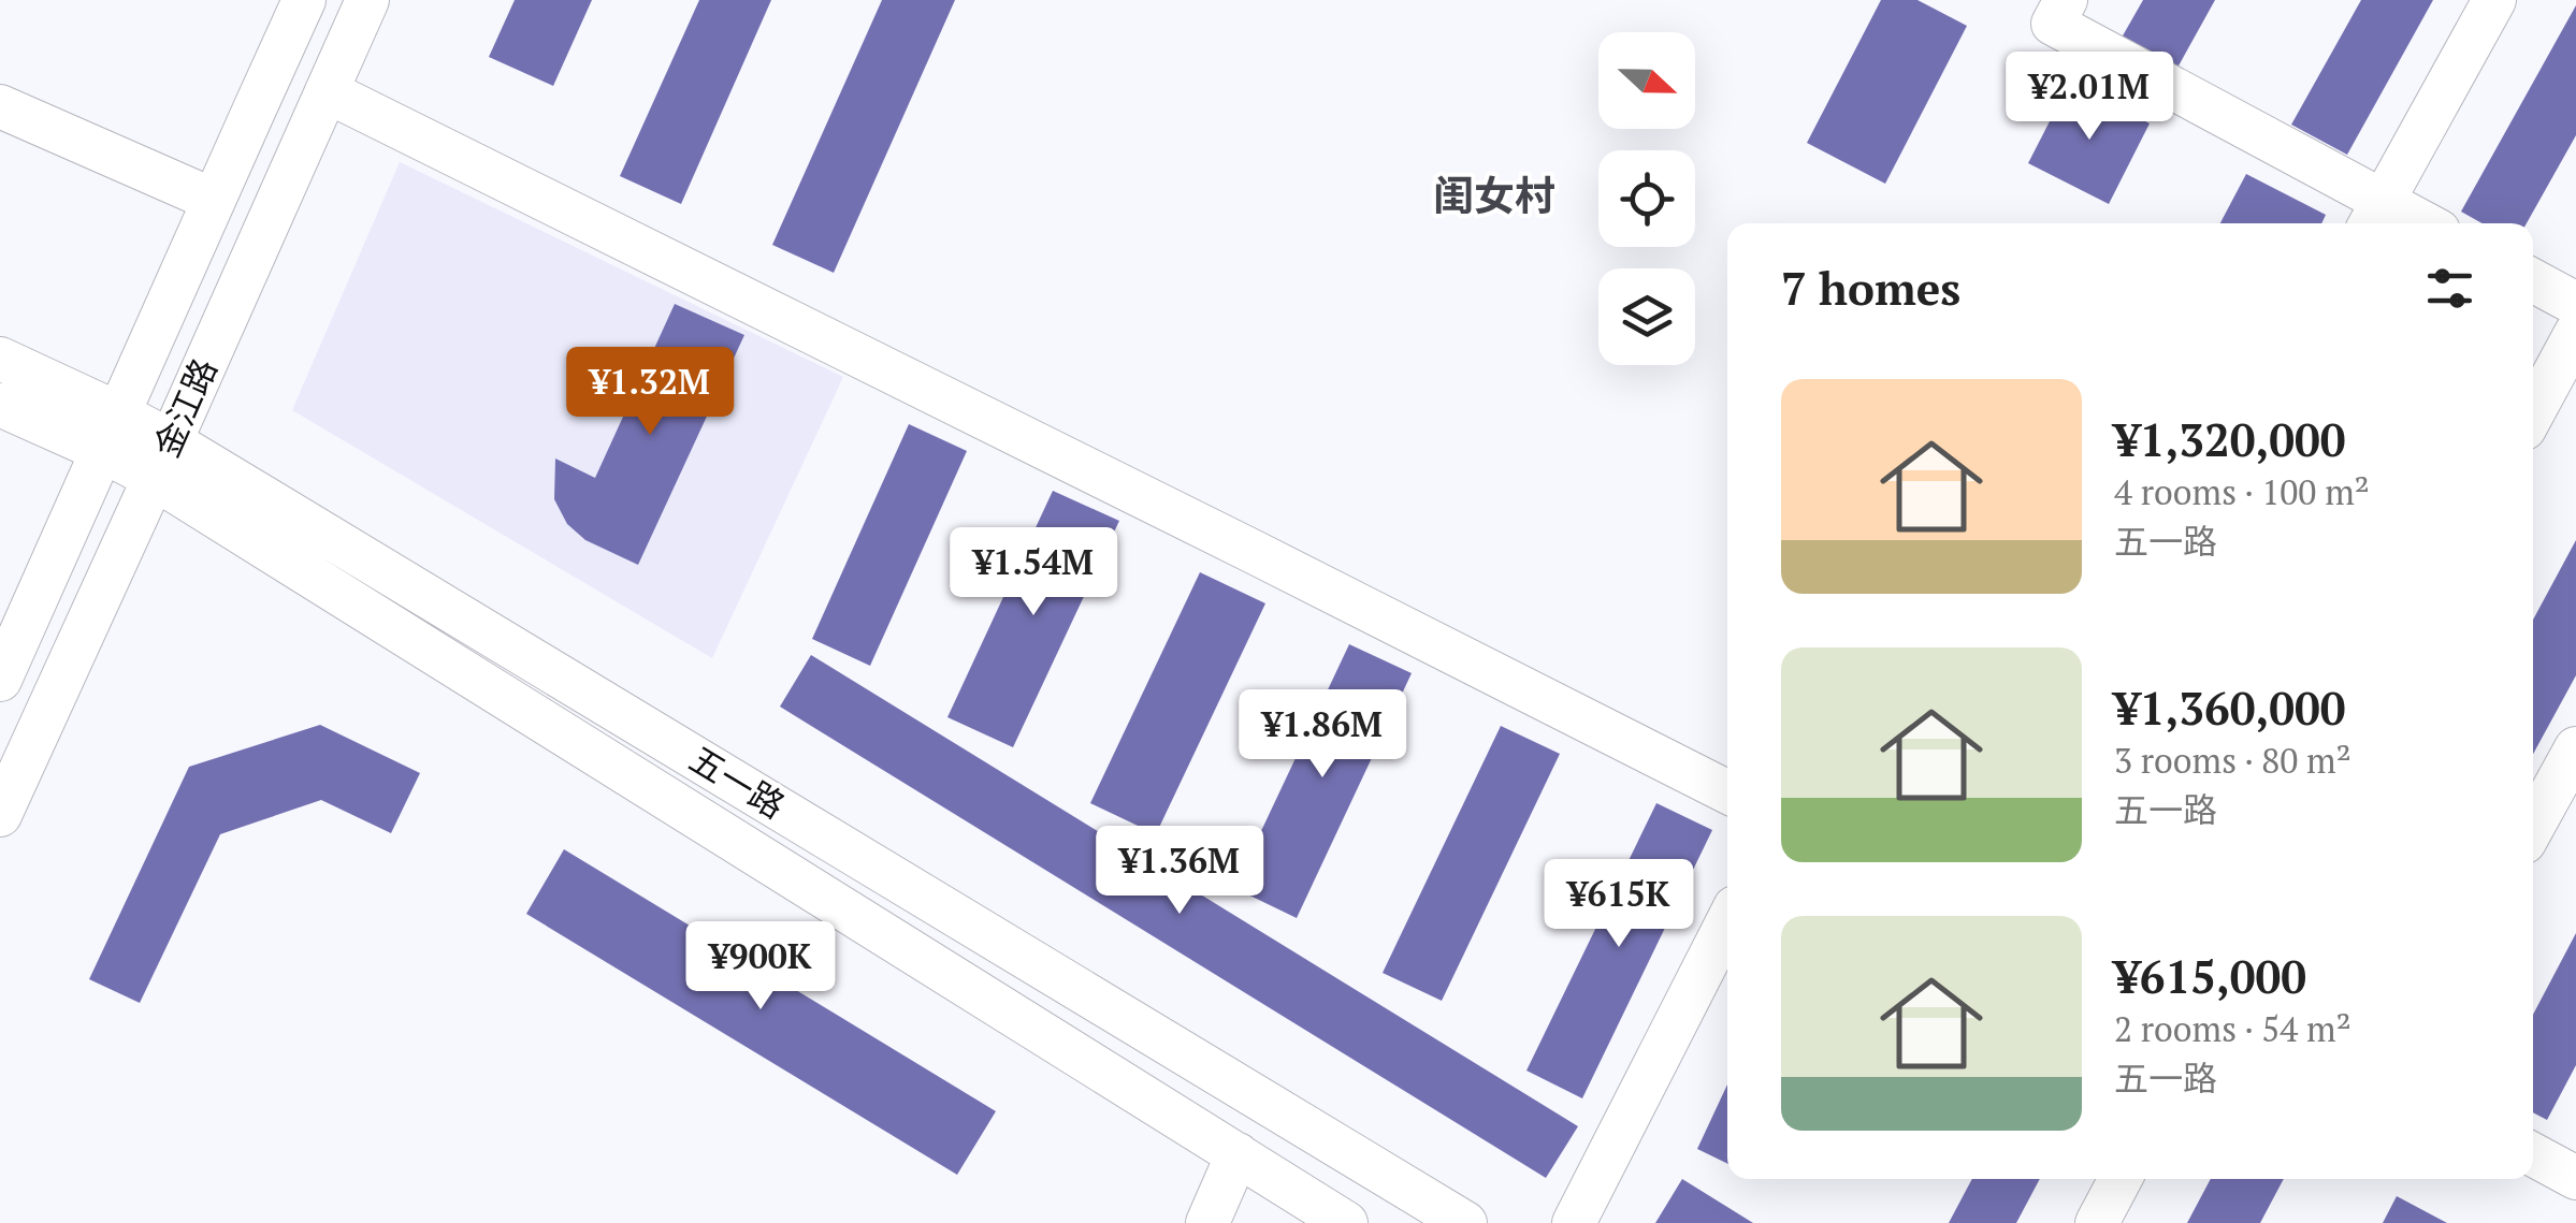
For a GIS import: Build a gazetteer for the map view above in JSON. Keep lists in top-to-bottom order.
{
  "streets": {
    "street": ["金江路", "五一路"]
  },
  "crossings": [
    ["金江路", "五一路"]
  ],
  "districts": ["闺女村"],
  "north": "right",
  "page": {
    "price": [
      "¥2.01M",
      "¥1.32M",
      "¥1.54M",
      "¥1.86M",
      "¥1.36M",
      "¥615K",
      "¥900K"
    ],
    "heading": "7 homes",
    "list": [
      {
        "name": "¥1,320,000",
        "note": "4 rooms · 100 m² · 五一路"
      },
      {
        "name": "¥1,360,000",
        "note": "3 rooms · 80 m² · 五一路"
      },
      {
        "name": "¥615,000",
        "note": "2 rooms · 54 m² · 五一路"
      }
    ]
  }
}
